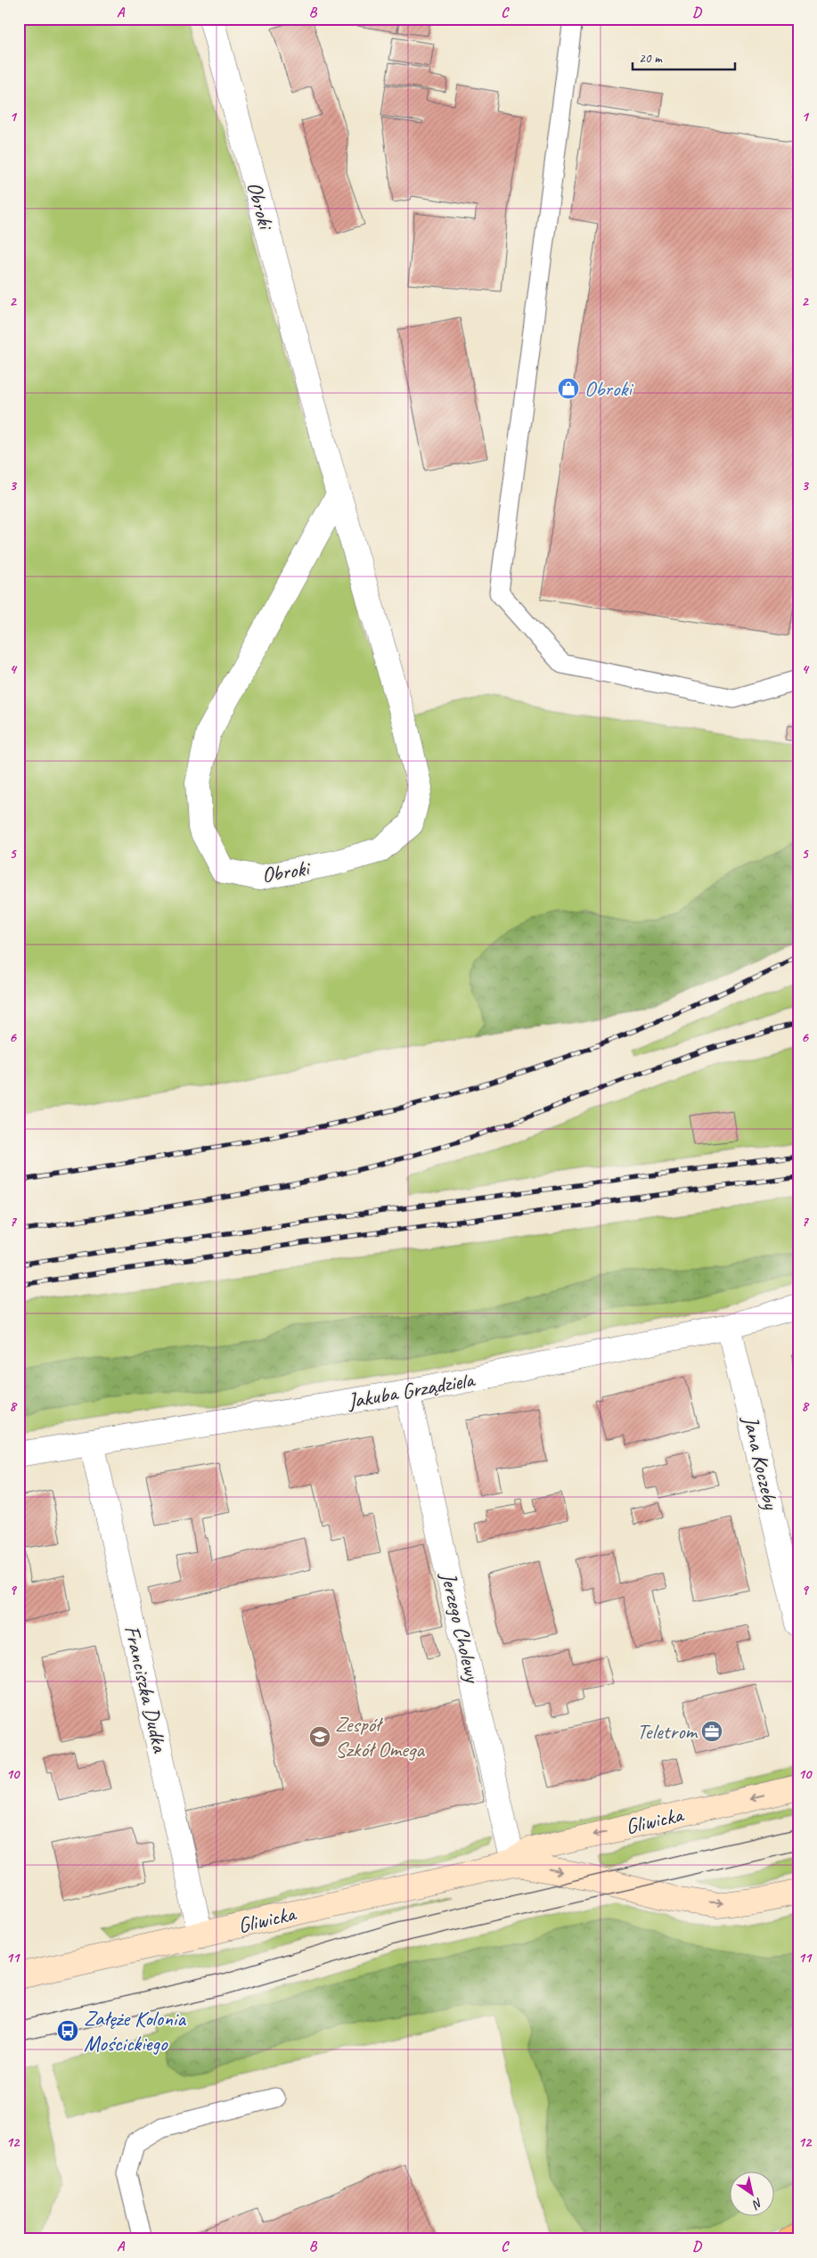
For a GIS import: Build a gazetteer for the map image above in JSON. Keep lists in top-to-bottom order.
{
  "streets": {
    "street": [
      "Obroki",
      "Jakuba Grządziela",
      "Jana Koczeby",
      "Jerzego Cholewy",
      "Franciszka Dudka",
      "Gliwicka"
    ]
  },
  "crossings": [
    ["Jakuba Grządziela", "Jana Koczeby"],
    ["Jakuba Grządziela", "Jerzego Cholewy"],
    ["Jakuba Grządziela", "Franciszka Dudka"],
    ["Jerzego Cholewy", "Gliwicka"],
    ["Franciszka Dudka", "Gliwicka"]
  ],
  "places": {
    "shop": ["Obroki"],
    "office": ["Teletrom"],
    "school or university": ["Zespół Szkół Omega"],
    "bus stop": ["Załęże Kolonia Mościckiego"]
  },
  "scale_bar": "20 m",
  "north": "bottom right",
  "grid": {
    "columns": [
      "A",
      "B",
      "C",
      "D"
    ],
    "rows": [
      "1",
      "2",
      "3",
      "4",
      "5",
      "6",
      "7",
      "8",
      "9",
      "10",
      "11",
      "12"
    ]
  }
}
